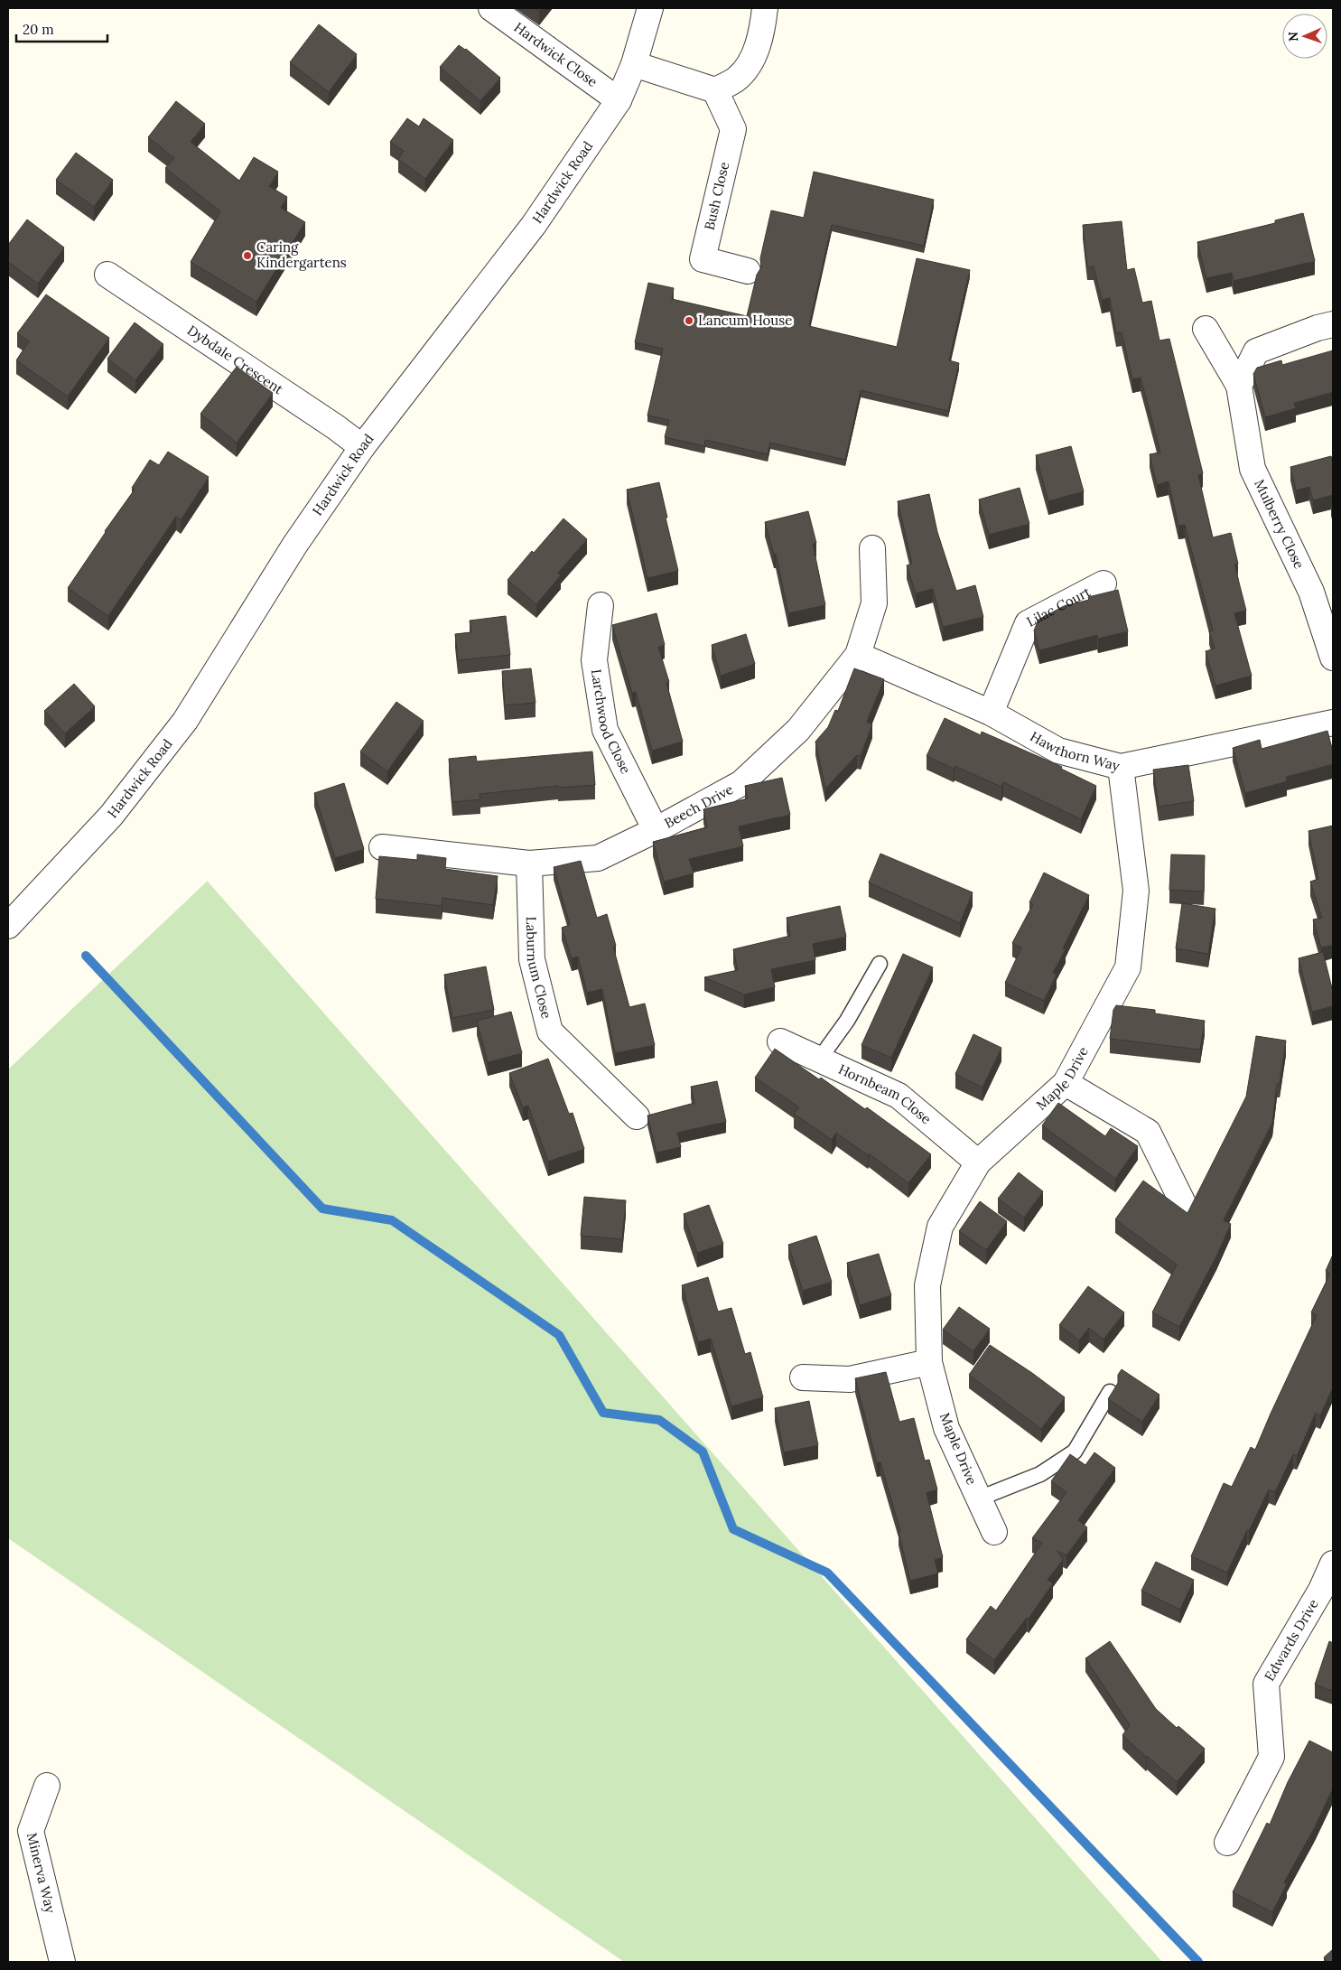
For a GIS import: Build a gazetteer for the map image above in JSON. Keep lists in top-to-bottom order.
{
  "streets": {
    "street": [
      "Hardwick Close",
      "Hardwick Road",
      "Bush Close",
      "Dybdale Crescent",
      "Mulberry Close",
      "Lilac Court",
      "Larchwood Close",
      "Hawthorn Way",
      "Beech Drive",
      "Laburnum Close",
      "Maple Drive",
      "Hornbeam Close",
      "Edwards Drive",
      "Minerva Way"
    ]
  },
  "crossings": [
    ["Hardwick Close", "Hardwick Road"],
    ["Hardwick Road", "Dybdale Crescent"],
    ["Lilac Court", "Hawthorn Way"],
    ["Larchwood Close", "Beech Drive"],
    ["Hawthorn Way", "Beech Drive"],
    ["Hawthorn Way", "Maple Drive"],
    ["Beech Drive", "Laburnum Close"],
    ["Maple Drive", "Hornbeam Close"]
  ],
  "places": ["Caring Kindergartens", "Lancum House"],
  "scale_bar": "20 m",
  "north": "left"
}
